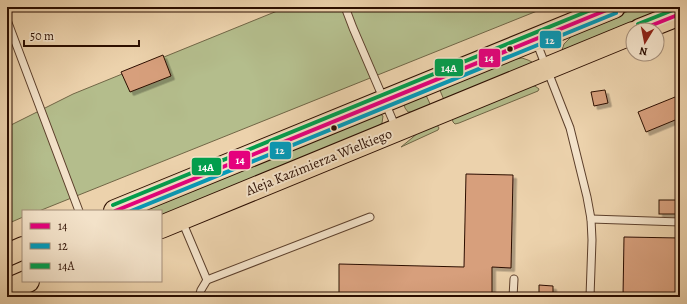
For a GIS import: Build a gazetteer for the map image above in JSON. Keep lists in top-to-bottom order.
{
  "streets": {
    "main road": ["Aleja Kazimierza Wielkiego"]
  },
  "lines": ["transit line 14", "transit line 14A", "transit line 12"],
  "legend": ["14", "12", "14A"],
  "scale_bar": "50 m",
  "north": "bottom"
}
